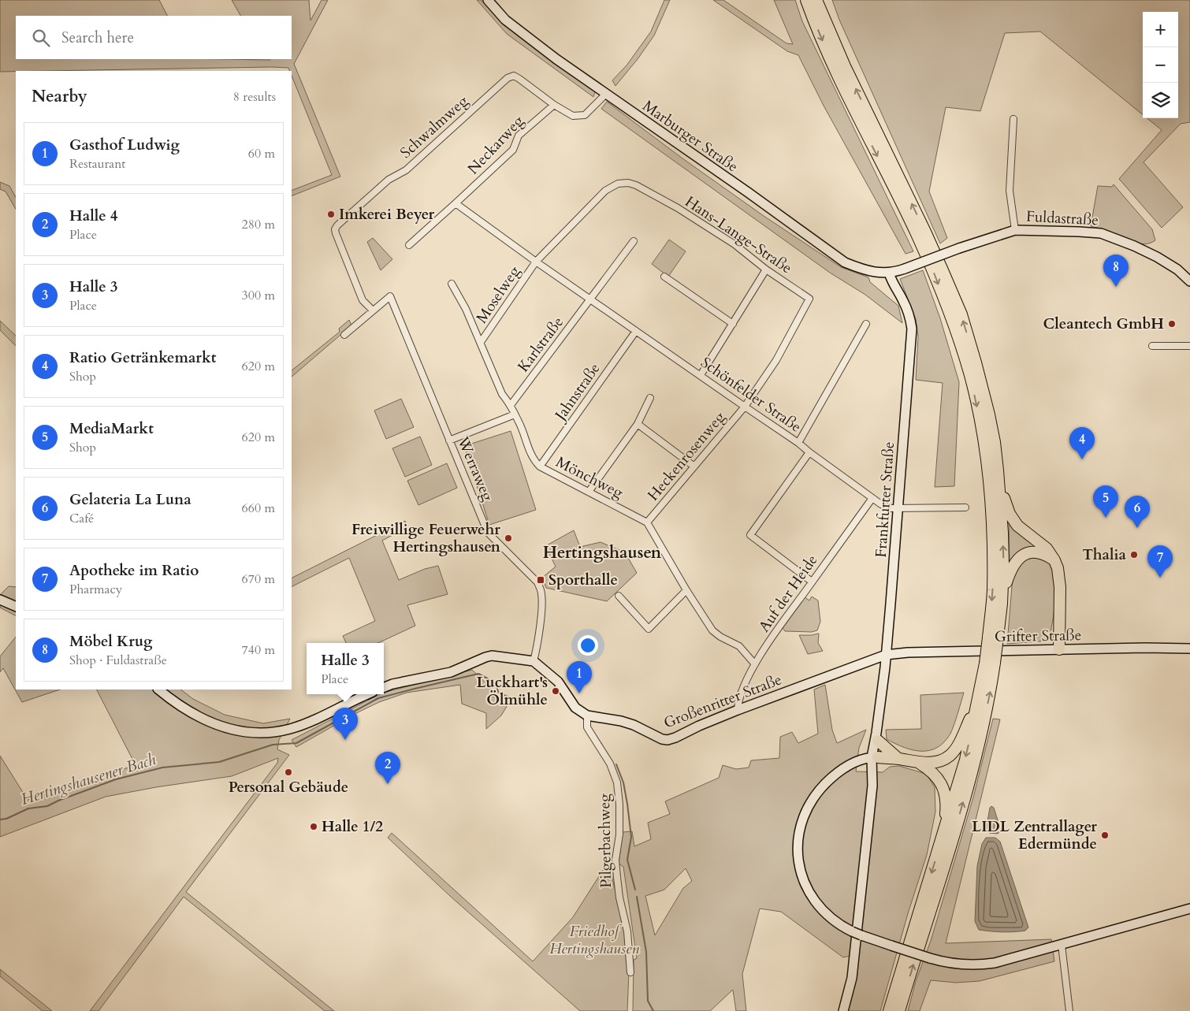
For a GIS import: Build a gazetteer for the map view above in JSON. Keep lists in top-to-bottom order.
{
  "streets": {
    "street": [
      "Schwalmweg",
      "Marburger Straße",
      "Neckarweg",
      "Fuldastraße",
      "Hans-Lange-Straße",
      "Moselweg",
      "Karlstraße",
      "Jahnstraße",
      "Schönfelder Straße",
      "Heckenrosenweg",
      "Werraweg",
      "Mönchweg",
      "Frankfurter Straße",
      "Auf der Heide",
      "Grifter Straße",
      "Großenritter Straße",
      "Pilgerbachweg"
    ]
  },
  "crossings": [
    ["Schwalmweg", "Neckarweg"],
    ["Schwalmweg", "Werraweg"],
    ["Marburger Straße", "Fuldastraße"],
    ["Marburger Straße", "Frankfurter Straße"],
    ["Neckarweg", "Schönfelder Straße"],
    ["Fuldastraße", "Frankfurter Straße"],
    ["Hans-Lange-Straße", "Moselweg"],
    ["Hans-Lange-Straße", "Schönfelder Straße"],
    ["Hans-Lange-Straße", "Heckenrosenweg"],
    ["Moselweg", "Schönfelder Straße"],
    ["Moselweg", "Mönchweg"],
    ["Karlstraße", "Schönfelder Straße"],
    ["Karlstraße", "Mönchweg"],
    ["Jahnstraße", "Schönfelder Straße"],
    ["Jahnstraße", "Mönchweg"],
    ["Schönfelder Straße", "Heckenrosenweg"],
    ["Schönfelder Straße", "Frankfurter Straße"],
    ["Schönfelder Straße", "Auf der Heide"],
    ["Heckenrosenweg", "Mönchweg"],
    ["Frankfurter Straße", "Grifter Straße"],
    ["Frankfurter Straße", "Großenritter Straße"],
    ["Auf der Heide", "Großenritter Straße"],
    ["Grifter Straße", "Großenritter Straße"],
    ["Großenritter Straße", "Pilgerbachweg"]
  ],
  "districts": ["Hertingshausen"],
  "water": ["Hertingshausener Bach"],
  "parks": ["Friedhof Hertingshausen"],
  "places": {
    "other": [
      "Imkerei Beyer",
      "Cleantech GmbH",
      "Freiwillige Feuerwehr Hertingshausen",
      "Thalia",
      "Luckhart's Ölmühle",
      "Personal Gebäude",
      "Halle 1/2",
      "LIDL Zentrallager Edermünde"
    ],
    "transit": ["Sporthalle"]
  },
  "page": {
    "map_buttons": ["+", "−"],
    "search": "Search here",
    "heading": ["Nearby", "8 results"],
    "list": [
      {
        "mark": "1",
        "name": "Gasthof Ludwig",
        "note": "Restaurant",
        "value": "60 m"
      },
      {
        "mark": "2",
        "name": "Halle 4",
        "note": "Place",
        "value": "280 m"
      },
      {
        "mark": "3",
        "name": "Halle 3",
        "note": "Place",
        "value": "300 m"
      },
      {
        "mark": "4",
        "name": "Ratio Getränkemarkt",
        "note": "Shop",
        "value": "620 m"
      },
      {
        "mark": "5",
        "name": "MediaMarkt",
        "note": "Shop",
        "value": "620 m"
      },
      {
        "mark": "6",
        "name": "Gelateria La Luna",
        "note": "Café",
        "value": "660 m"
      },
      {
        "mark": "7",
        "name": "Apotheke im Ratio",
        "note": "Pharmacy",
        "value": "670 m"
      },
      {
        "mark": "8",
        "name": "Möbel Krug",
        "note": "Shop · Fuldastraße",
        "value": "740 m"
      }
    ],
    "pins": [
      "8",
      "4",
      "5",
      "6",
      "7",
      "1",
      "3",
      "2"
    ],
    "popup": ["Halle 3", "Place"]
  }
}
